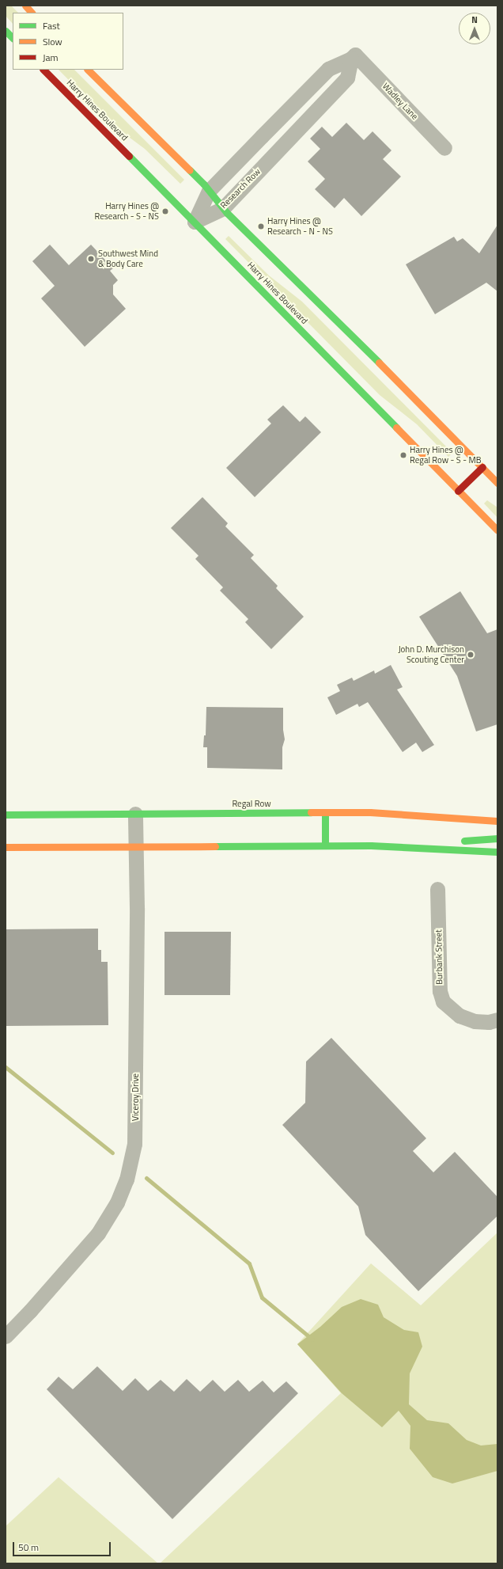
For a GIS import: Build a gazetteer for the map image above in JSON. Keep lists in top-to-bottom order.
{
  "streets": {
    "main road": ["Harry Hines Boulevard", "Regal Row"],
    "street": [
      "Wadley Lane",
      "Research Row",
      "Burbank Street",
      "Viceroy Drive"
    ]
  },
  "crossings": [
    ["Wadley Lane", "Research Row"],
    ["Harry Hines Boulevard", "Research Row"],
    ["Regal Row", "Viceroy Drive"]
  ],
  "places": [
    "Harry Hines @ Research - S - NS",
    "Harry Hines @ Research - N - NS",
    "Southwest Mind & Body Care",
    "Harry Hines @ Regal Row - S - MB",
    "John D. Murchison Scouting Center"
  ],
  "legend": ["Fast", "Slow", "Jam"],
  "scale_bar": "50 m",
  "north": "top"
}
